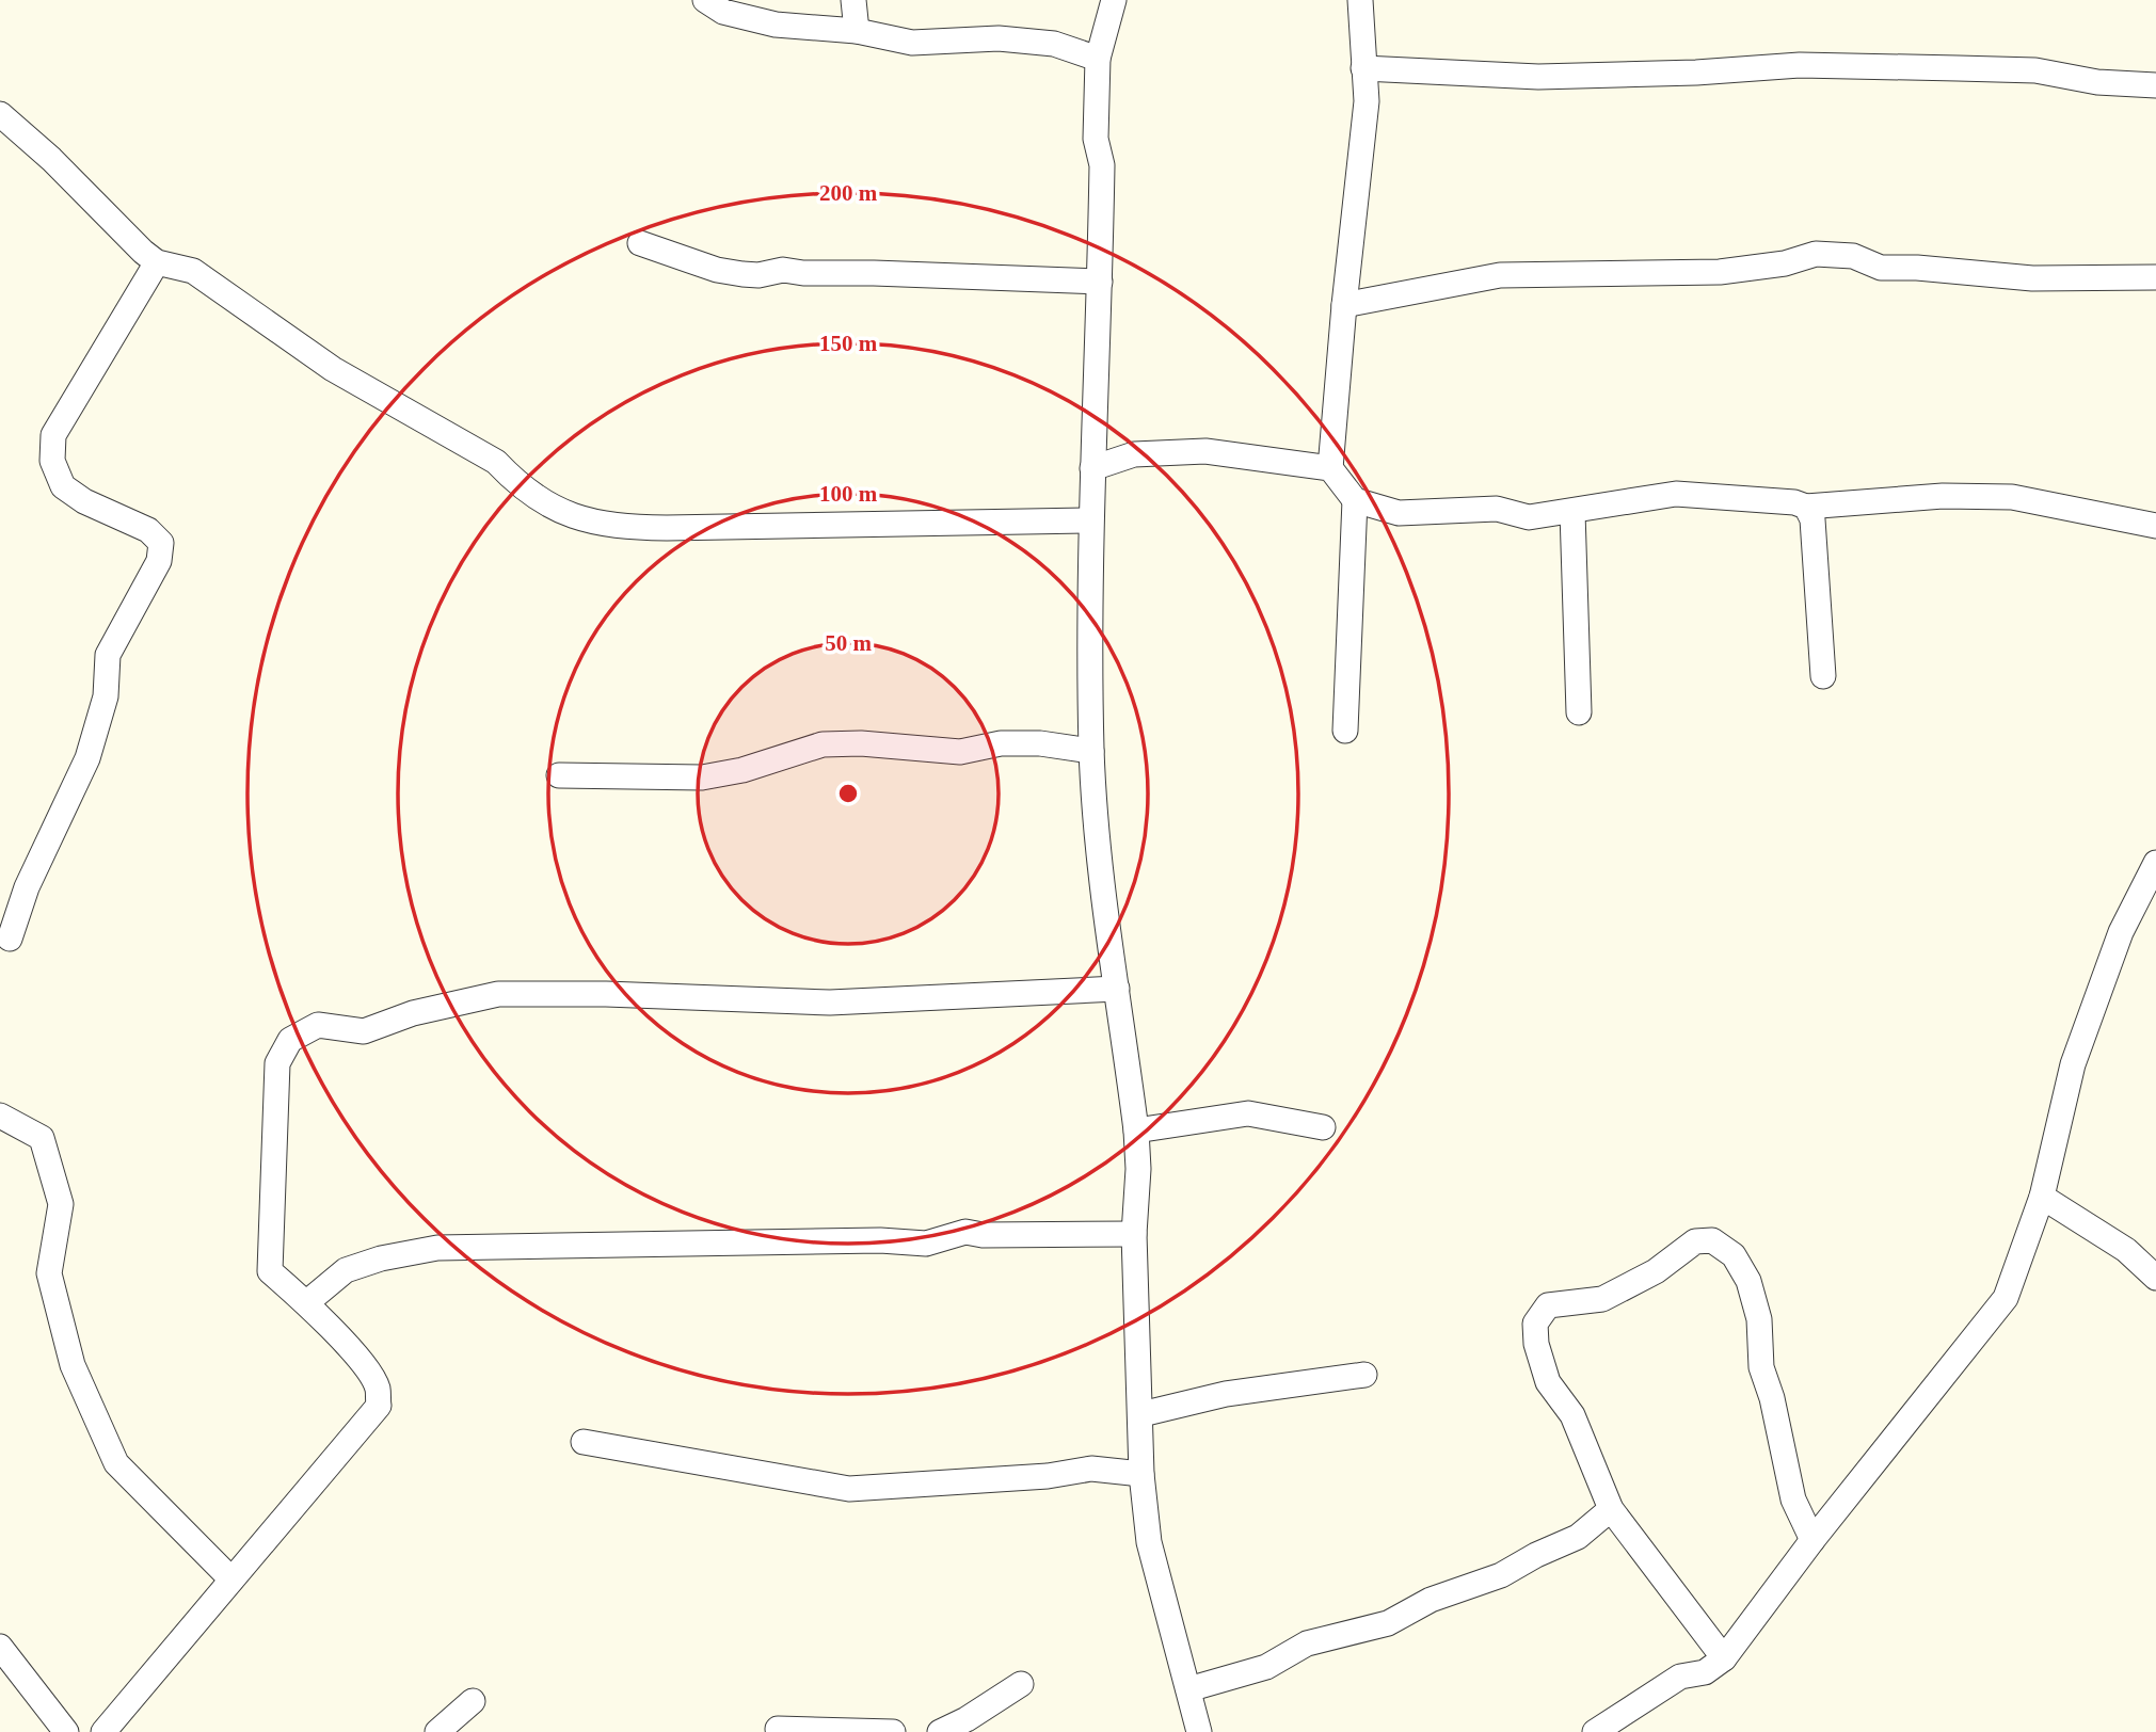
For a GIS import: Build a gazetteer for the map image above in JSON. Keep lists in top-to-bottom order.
{
  "rings": [
    "200 m",
    "150 m",
    "100 m",
    "50 m"
  ]
}
